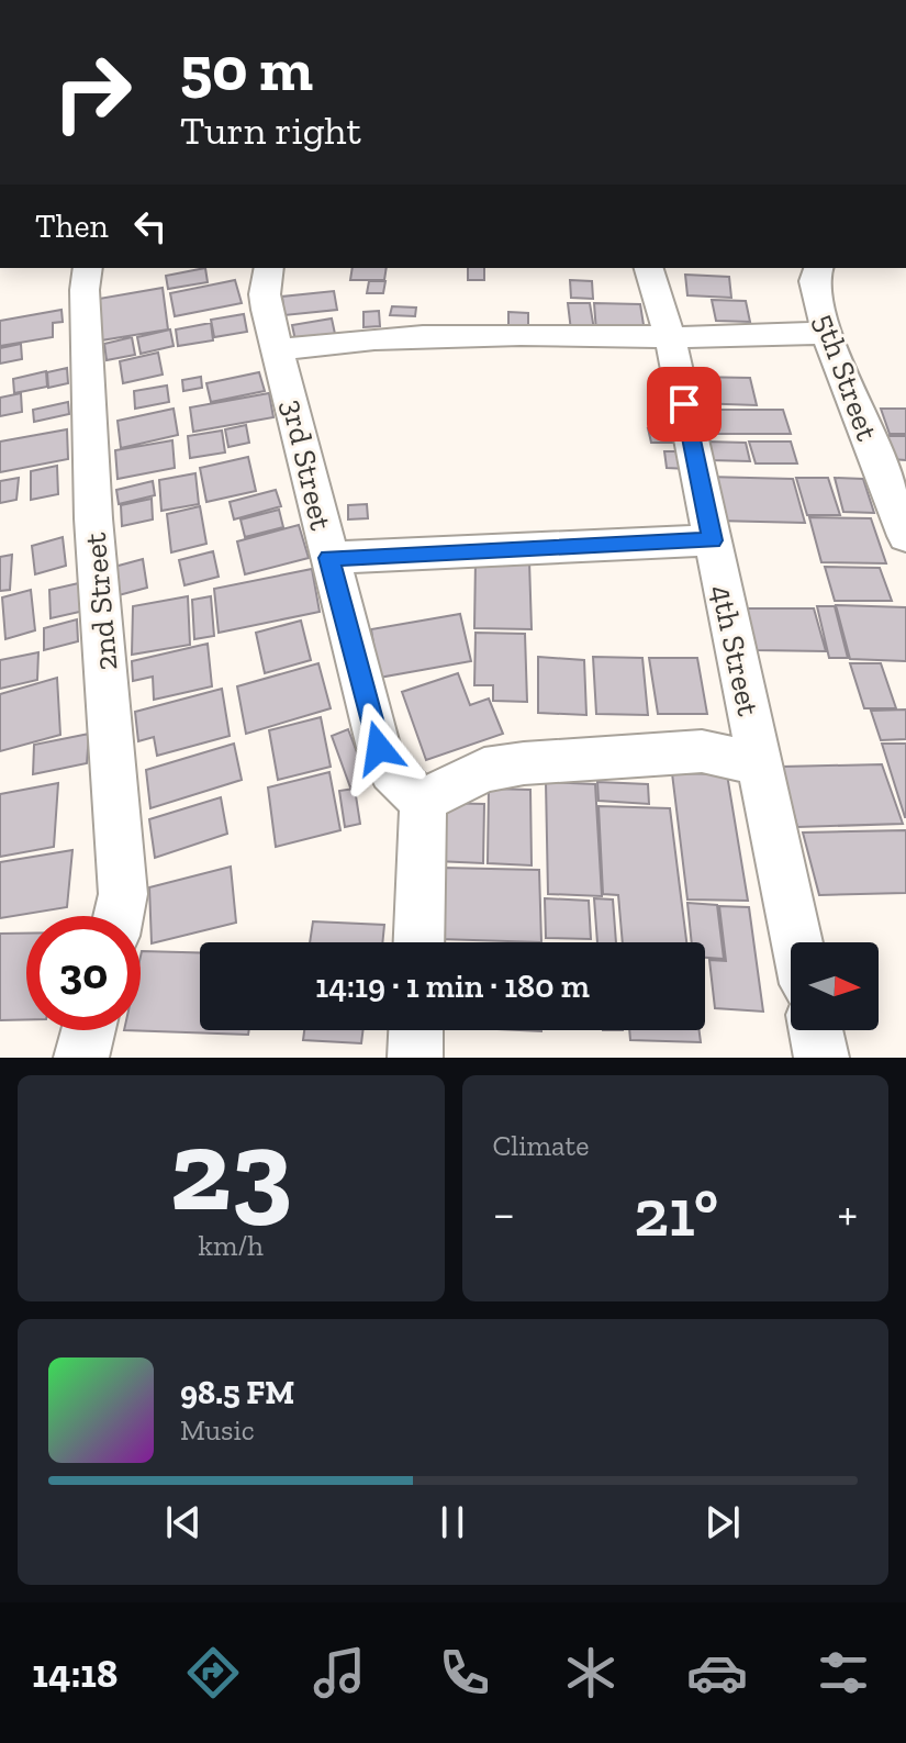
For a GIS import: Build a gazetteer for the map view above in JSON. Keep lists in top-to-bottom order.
{
  "streets": {
    "street": [
      "5th Street",
      "3rd Street",
      "2nd Street",
      "4th Street"
    ]
  },
  "north": "right",
  "page": {
    "turn": ["50 m", "Turn right"],
    "then": "Then",
    "limit": "30",
    "trip": "14:19 · 1 min · 180 m",
    "tile": [
      ["23", "km/h"],
      "Climate"
    ],
    "heat": ["−", "21°", "+"],
    "song": ["98.5 FM", "Music"],
    "tabs": "14:18"
  }
}
